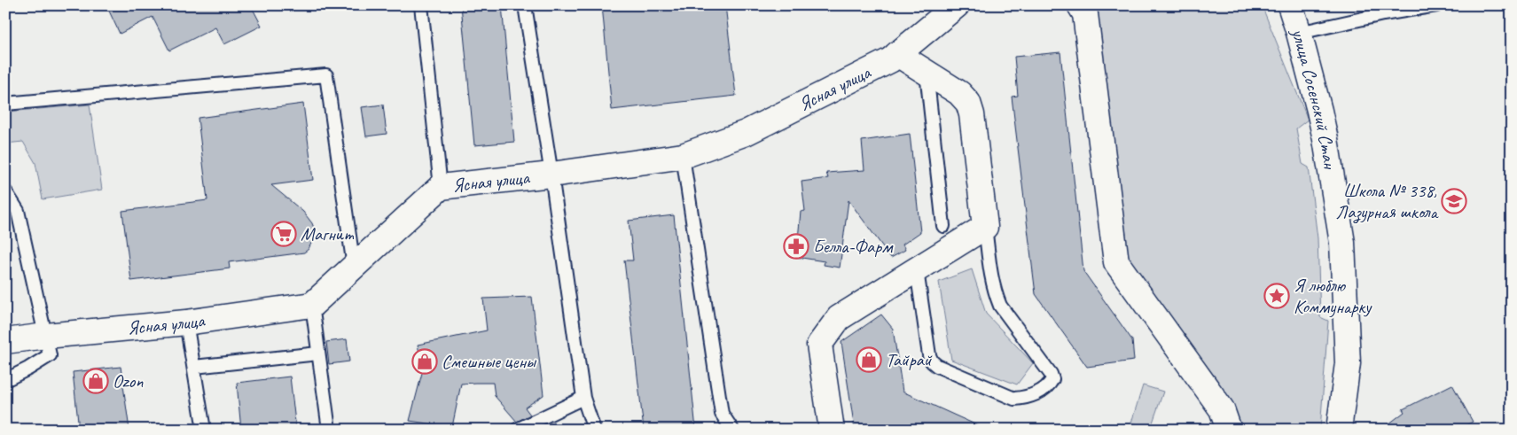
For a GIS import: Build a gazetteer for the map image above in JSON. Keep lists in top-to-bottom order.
{
  "streets": {
    "street": ["Ясная улица", "улица Сосенский Стан"]
  },
  "places": {
    "school or university": ["Школа № 338, Лазурная школа"],
    "supermarket": ["Магнит"],
    "pharmacy": ["Белла-Фарм"],
    "place": ["Я люблю Коммунарку"],
    "shop": ["Тайрай", "Смешные цены", "Ozon"]
  }
}
